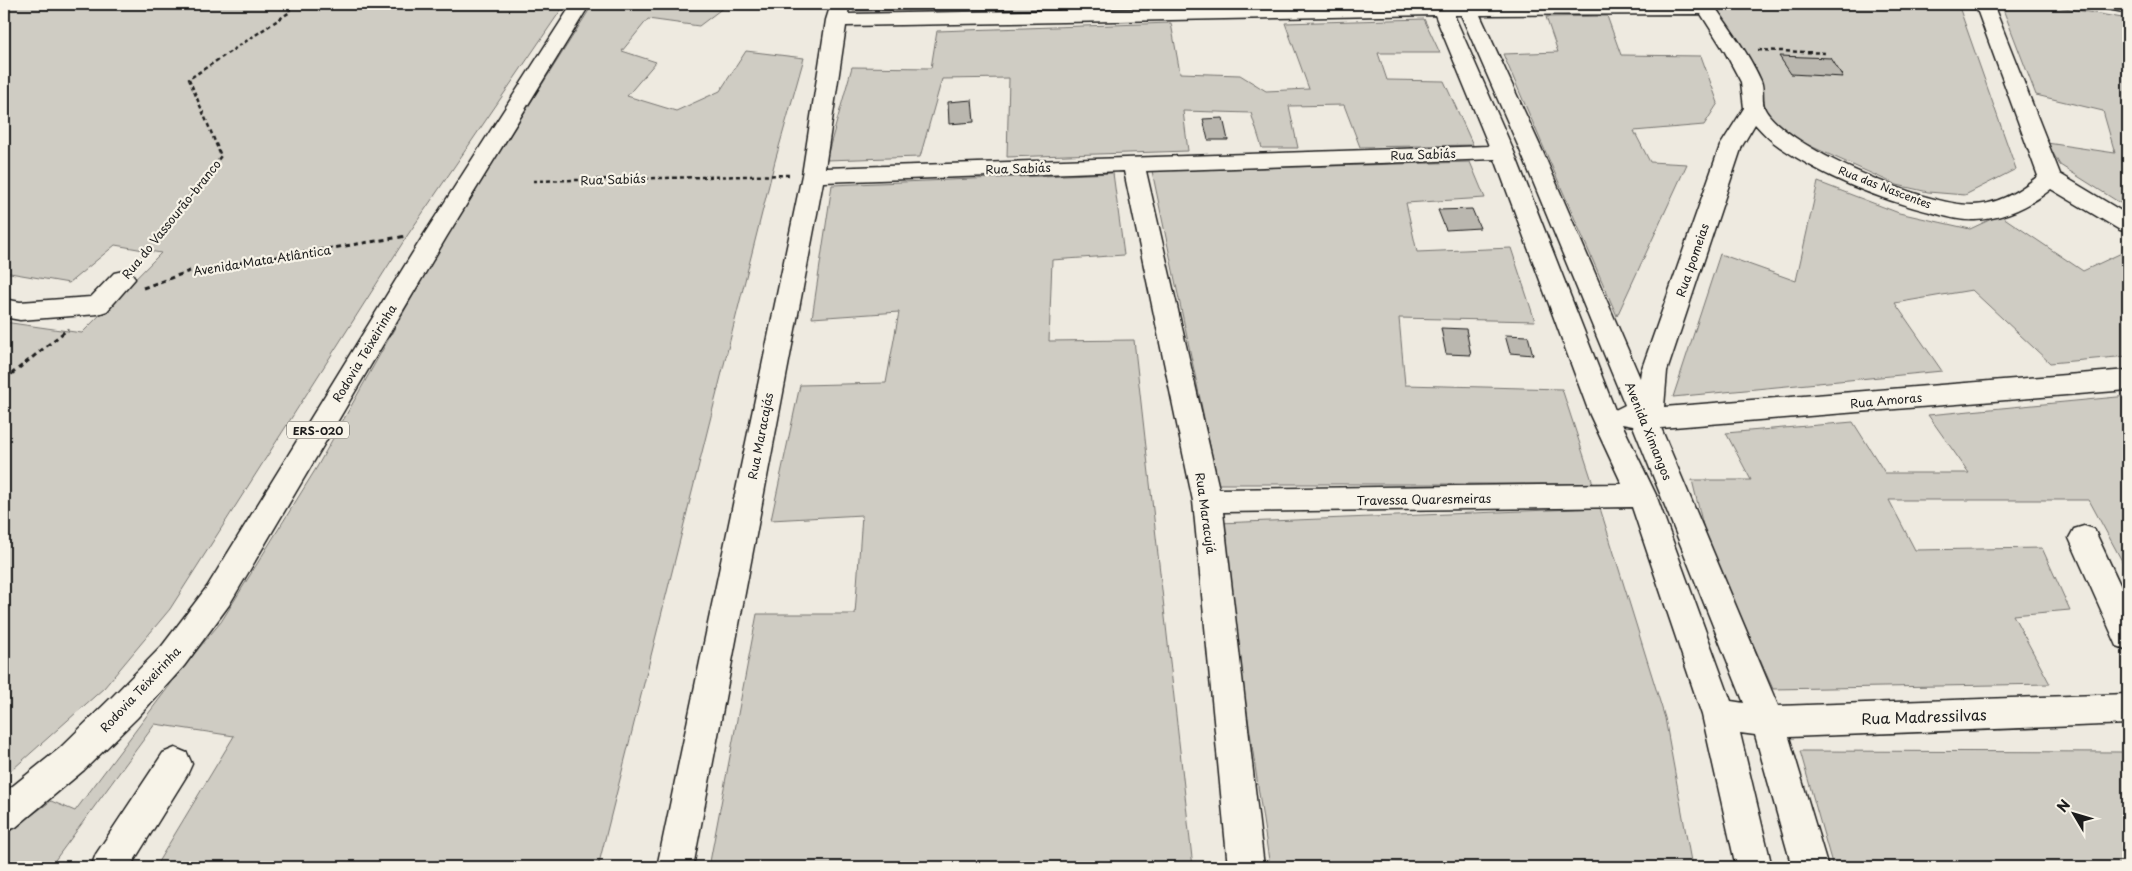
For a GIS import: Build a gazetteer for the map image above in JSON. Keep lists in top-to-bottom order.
{
  "streets": {
    "street": [
      "Rua Sabiás",
      "Rua das Nascentes",
      "Rua do Vassourão-branco",
      "Rua Ipomeias",
      "Rodovia Teixeirinha",
      "Rua Amoras",
      "ERS-020",
      "Avenida Ximangos",
      "Rua Maracajás",
      "Travessa Quaresmeiras",
      "Rua Maracujá",
      "Rua Madressilvas"
    ],
    "path": ["Avenida Mata Atlântica"]
  },
  "crossings": [
    ["Rua Sabiás", "Rua Maracajás"],
    ["Rua Sabiás", "Rua Maracujá"],
    ["Rua das Nascentes", "Rua Ipomeias"],
    ["Rua do Vassourão-branco", "Avenida Mata Atlântica"],
    ["Rua Ipomeias", "Rua Amoras"],
    ["Rua Ipomeias", "Avenida Ximangos"],
    ["Rua Amoras", "Avenida Ximangos"],
    ["Avenida Ximangos", "Rua Madressilvas"],
    ["Travessa Quaresmeiras", "Rua Maracujá"]
  ],
  "north": "top left"
}
